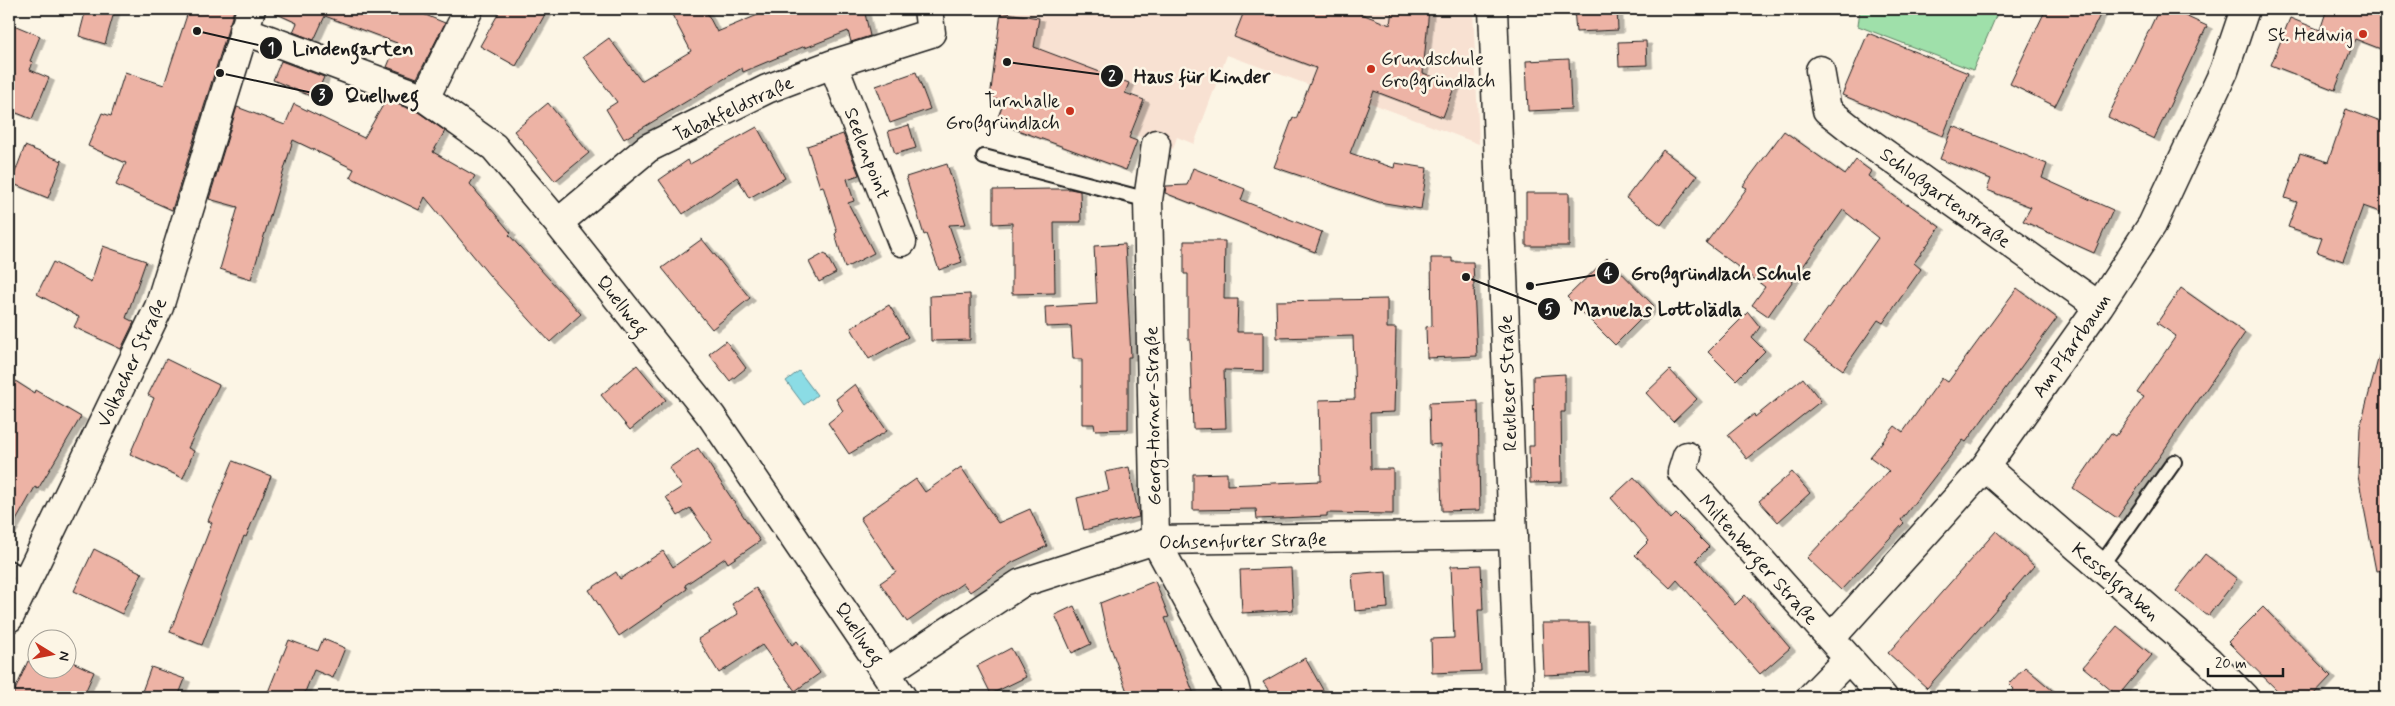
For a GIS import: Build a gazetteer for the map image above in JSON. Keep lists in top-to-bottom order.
{
  "streets": {
    "street": [
      "Tabakfeldstraße",
      "Seelenpoint",
      "Schloßgartenstraße",
      "Quellweg",
      "Am Pfarrbaum",
      "Volkacher Straße",
      "Reutleser Straße",
      "Georg-Horner-Straße",
      "Ochsenfurter Straße",
      "Miltenberger Straße",
      "Kesselgraben"
    ]
  },
  "crossings": [
    ["Tabakfeldstraße", "Seelenpoint"],
    ["Tabakfeldstraße", "Quellweg"],
    ["Schloßgartenstraße", "Am Pfarrbaum"],
    ["Quellweg", "Volkacher Straße"],
    ["Quellweg", "Ochsenfurter Straße"],
    ["Am Pfarrbaum", "Miltenberger Straße"],
    ["Am Pfarrbaum", "Kesselgraben"],
    ["Reutleser Straße", "Ochsenfurter Straße"],
    ["Georg-Horner-Straße", "Ochsenfurter Straße"]
  ],
  "places": [
    "Lindengarten",
    "St. Hedwig",
    "Haus für Kinder",
    "Grundschule Großgründlach",
    "Quellweg",
    "Turnhalle Großgründlach",
    "Manuelas Lottolädla",
    "Großgründlach Schule"
  ],
  "scale_bar": "20 m",
  "north": "right"
}
